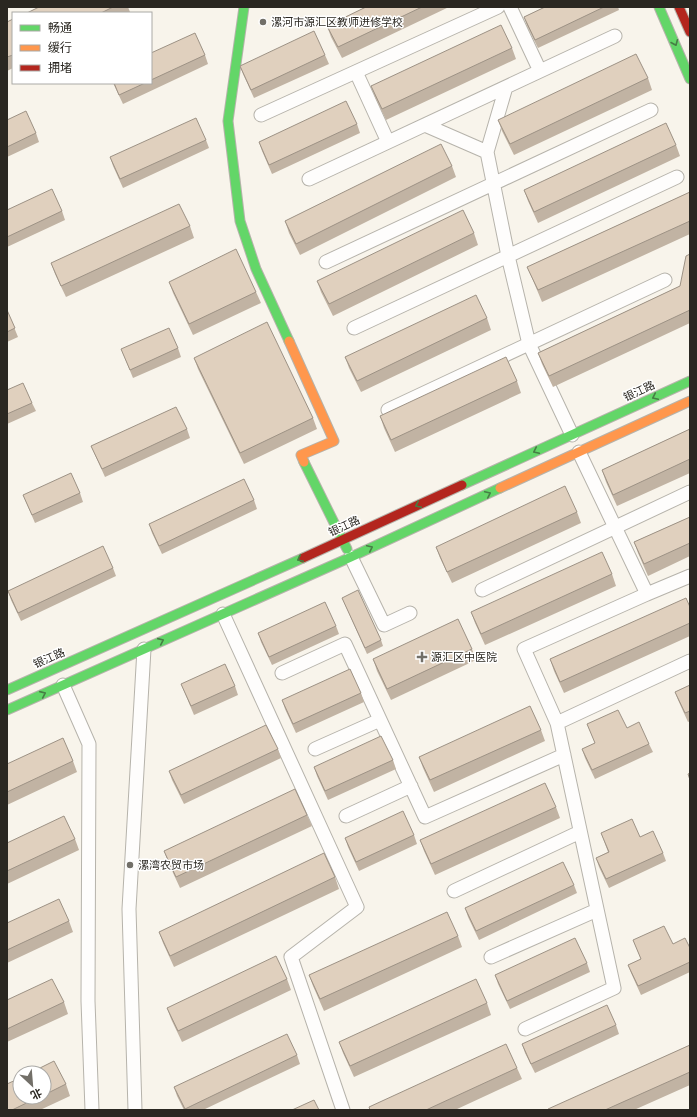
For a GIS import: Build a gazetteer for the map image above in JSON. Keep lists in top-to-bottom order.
{
  "streets": {
    "street": ["银江路"]
  },
  "places": {
    "other": ["漯河市源汇区教师进修学校", "漯湾农贸市场"],
    "health": ["源汇区中医院"]
  },
  "legend": ["畅通", "缓行", "拥堵"],
  "north": "bottom right"
}
